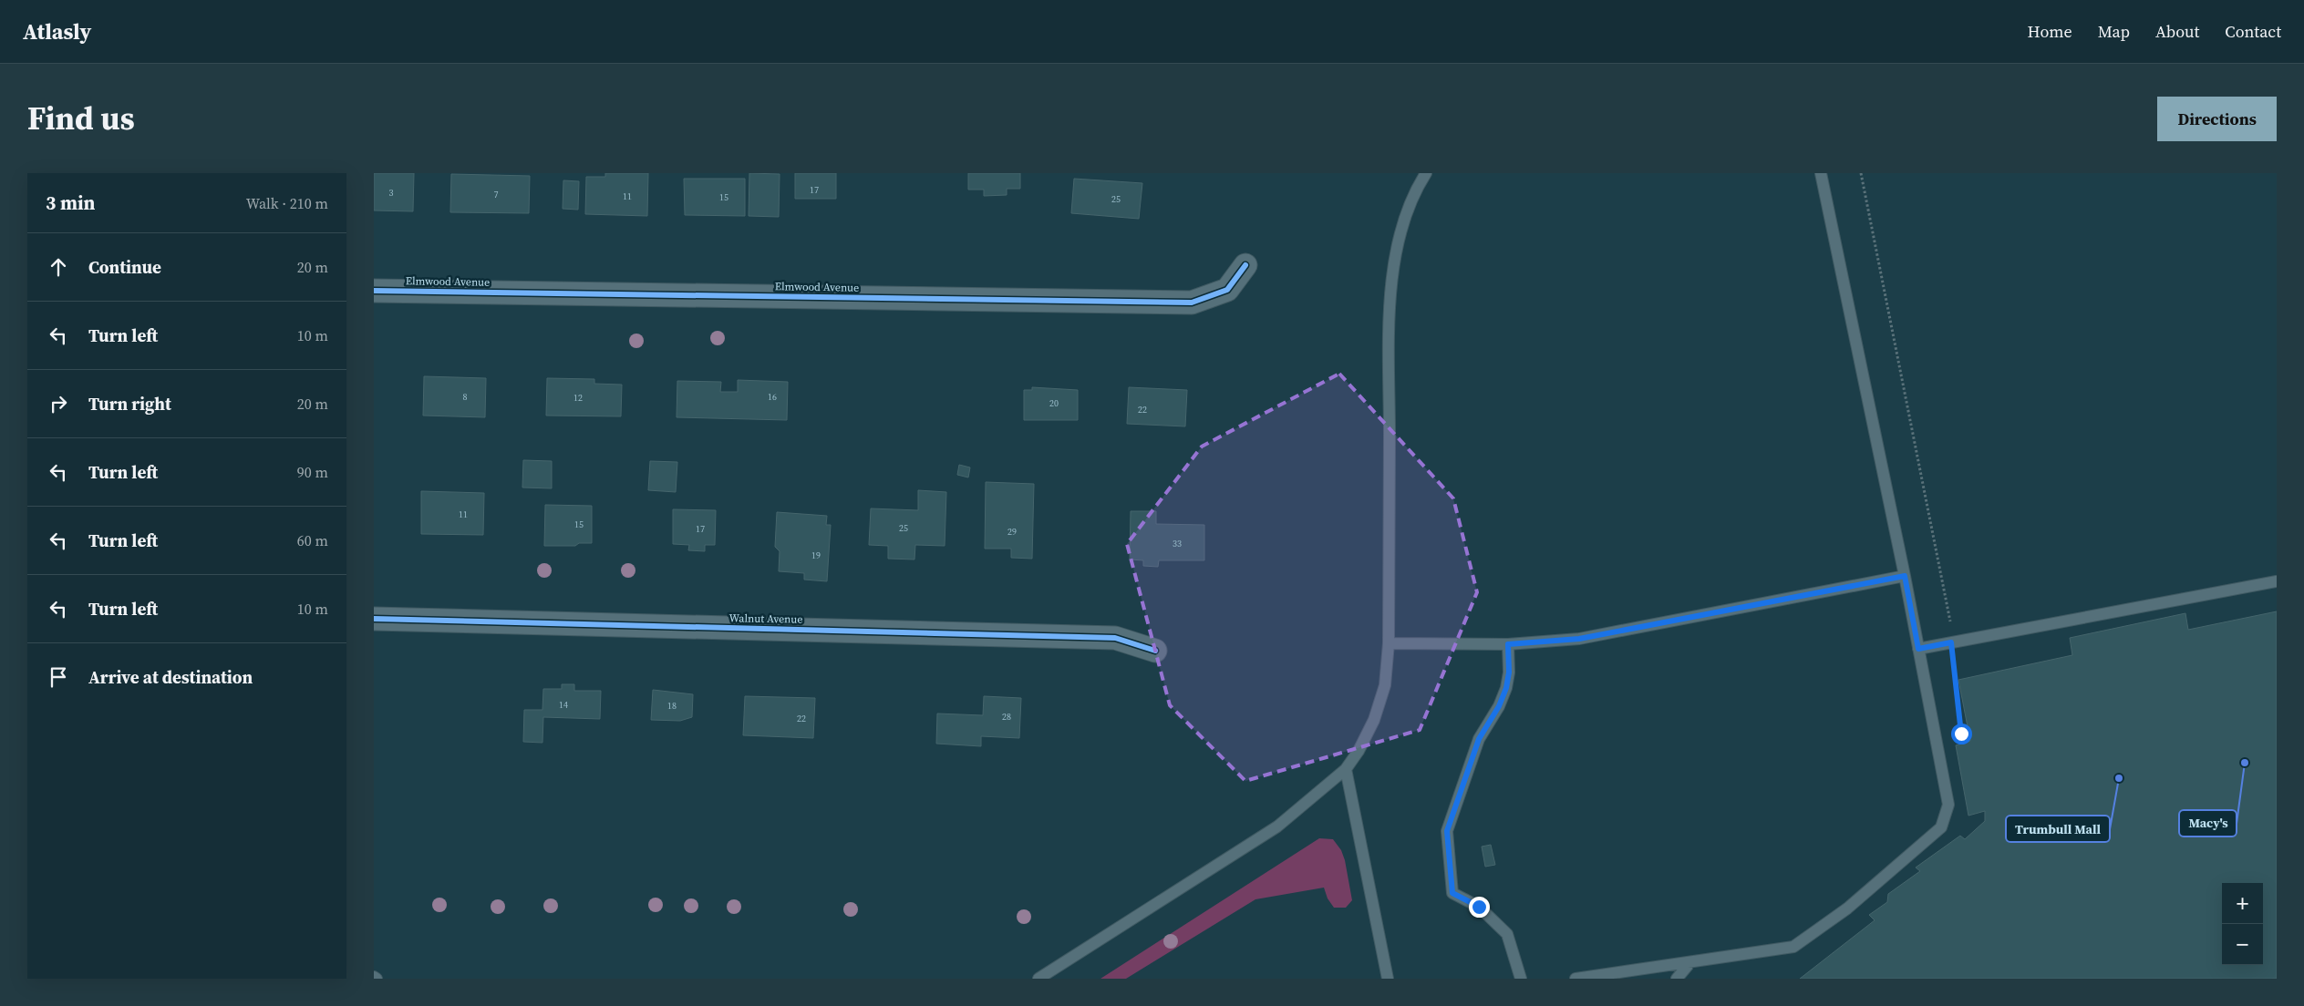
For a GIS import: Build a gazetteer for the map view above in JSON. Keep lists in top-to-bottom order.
{
  "streets": {
    "street": ["Elmwood Avenue", "Walnut Avenue"]
  },
  "places": ["Macy's", "Trumbull Mall"],
  "house_numbers": [
    "17",
    "3",
    "7",
    "11",
    "15",
    "25",
    "8",
    "16",
    "12",
    "20",
    "22",
    "11",
    "15",
    "25",
    "17",
    "29",
    "33",
    "19",
    "14",
    "18",
    "28",
    "22"
  ],
  "page": {
    "header": "Atlasly",
    "nav": [
      "Home",
      "Map",
      "About",
      "Contact"
    ],
    "title": "Find us",
    "buttons": "Directions",
    "heading": ["3 min", "Walk · 210 m"],
    "list": [
      ["Continue", "20 m"],
      ["Turn left", "10 m"],
      ["Turn right", "20 m"],
      ["Turn left", "90 m"],
      ["Turn left", "60 m"],
      ["Turn left", "10 m"],
      "Arrive at destination"
    ],
    "map_buttons": ["+", "−"]
  }
}
